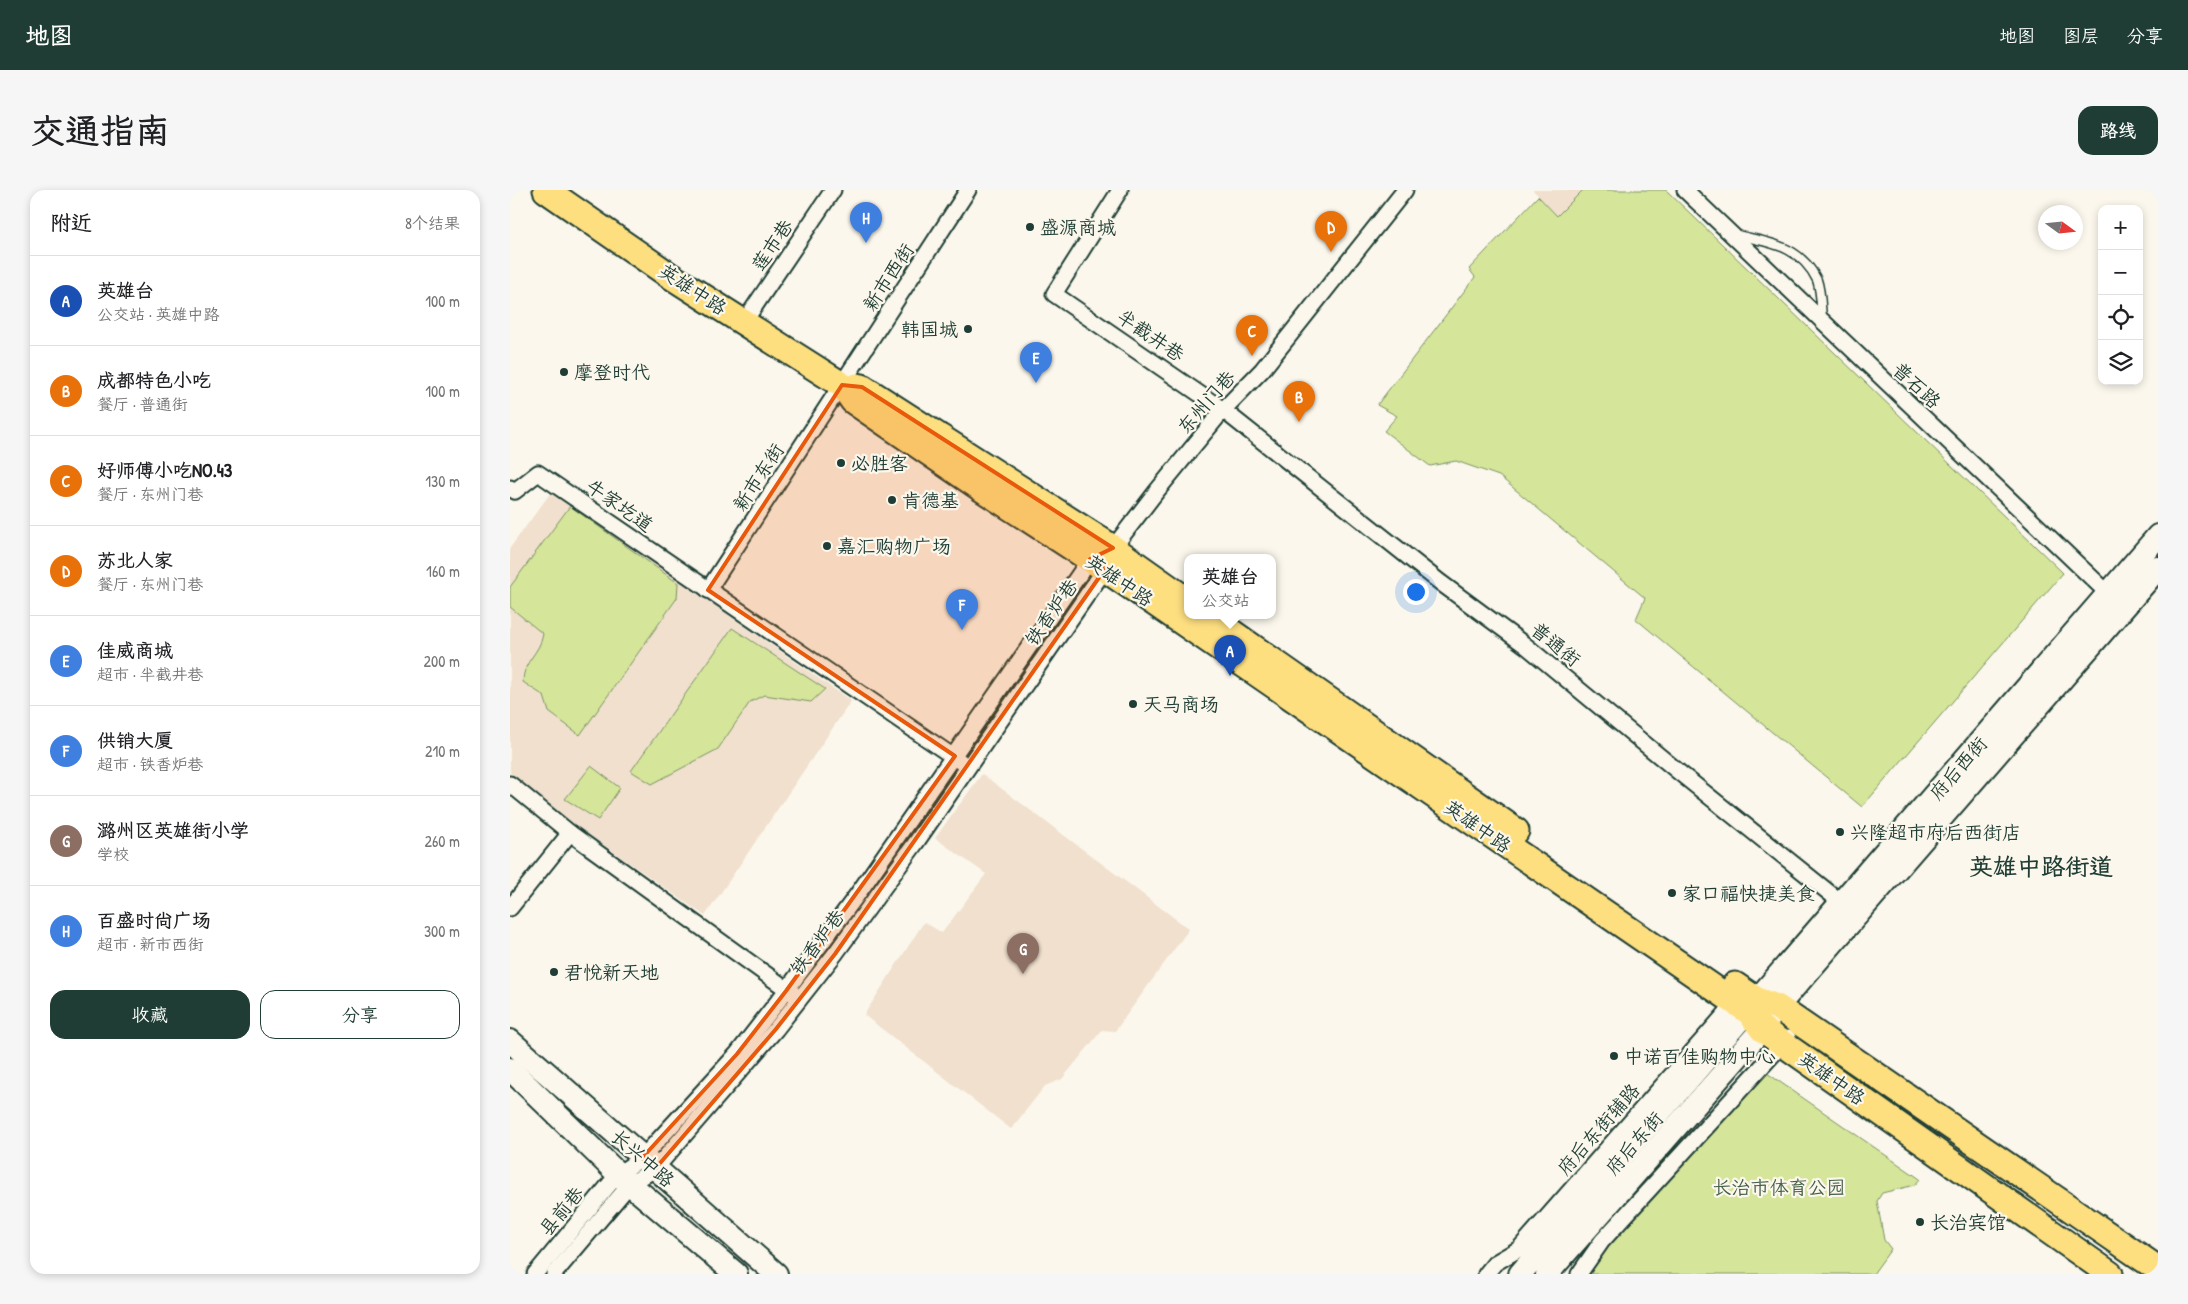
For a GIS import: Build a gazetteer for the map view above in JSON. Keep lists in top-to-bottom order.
{
  "streets": {
    "main road": [
      "英雄中路",
      "府后西街",
      "府后东街",
      "长兴中路"
    ],
    "street": [
      "莲市巷",
      "新市西街",
      "半截井巷",
      "普石路",
      "东州门巷",
      "新市东街",
      "牛家圪道",
      "铁香炉巷",
      "普通街",
      "府后东街辅路",
      "县前巷"
    ]
  },
  "crossings": [
    ["莲市巷", "英雄中路"],
    ["新市西街", "英雄中路"],
    ["新市西街", "新市东街"],
    ["英雄中路", "东州门巷"],
    ["英雄中路", "新市东街"],
    ["英雄中路", "铁香炉巷"],
    ["英雄中路", "府后西街"],
    ["英雄中路", "府后东街辅路"],
    ["英雄中路", "府后东街"],
    ["半截井巷", "东州门巷"],
    ["半截井巷", "普通街"],
    ["普石路", "府后西街"],
    ["东州门巷", "铁香炉巷"],
    ["东州门巷", "普通街"],
    ["新市东街", "牛家圪道"],
    ["铁香炉巷", "长兴中路"],
    ["普通街", "府后西街"],
    ["府后西街", "府后东街辅路"],
    ["府后西街", "府后东街"],
    ["府后东街辅路", "府后东街"],
    ["长兴中路", "县前巷"]
  ],
  "districts": ["英雄中路街道"],
  "parks": ["长治市体育公园"],
  "places": [
    "盛源商城",
    "韩国城",
    "摩登时代",
    "必胜客",
    "肯德基",
    "嘉汇购物广场",
    "天马商场",
    "兴隆超市府后西街店",
    "家口福快捷美食",
    "君悦新天地",
    "中诺百佳购物中心",
    "长治宾馆"
  ],
  "north": "right",
  "page": {
    "header": "地图",
    "nav": ["地图", "图层", "分享"],
    "buttons": [
      "路线",
      ["收藏", "分享"]
    ],
    "title": "交通指南",
    "heading": ["附近", "8个结果"],
    "pins": [
      "H",
      "D",
      "C",
      "E",
      "B",
      "F",
      "A",
      "G"
    ],
    "map_buttons": ["+", "−"],
    "list": [
      {
        "mark": "A",
        "name": "英雄台",
        "note": "公交站 · 英雄中路",
        "value": "100 m"
      },
      {
        "mark": "B",
        "name": "成都特色小吃",
        "note": "餐厅 · 普通街",
        "value": "100 m"
      },
      {
        "mark": "C",
        "name": "好师傅小吃NO.43",
        "note": "餐厅 · 东州门巷",
        "value": "130 m"
      },
      {
        "mark": "D",
        "name": "苏北人家",
        "note": "餐厅 · 东州门巷",
        "value": "160 m"
      },
      {
        "mark": "E",
        "name": "佳威商城",
        "note": "超市 · 半截井巷",
        "value": "200 m"
      },
      {
        "mark": "F",
        "name": "供销大厦",
        "note": "超市 · 铁香炉巷",
        "value": "210 m"
      },
      {
        "mark": "G",
        "name": "潞州区英雄街小学",
        "note": "学校",
        "value": "260 m"
      },
      {
        "mark": "H",
        "name": "百盛时尚广场",
        "note": "超市 · 新市西街",
        "value": "300 m"
      }
    ],
    "popup": ["英雄台", "公交站"]
  }
}
